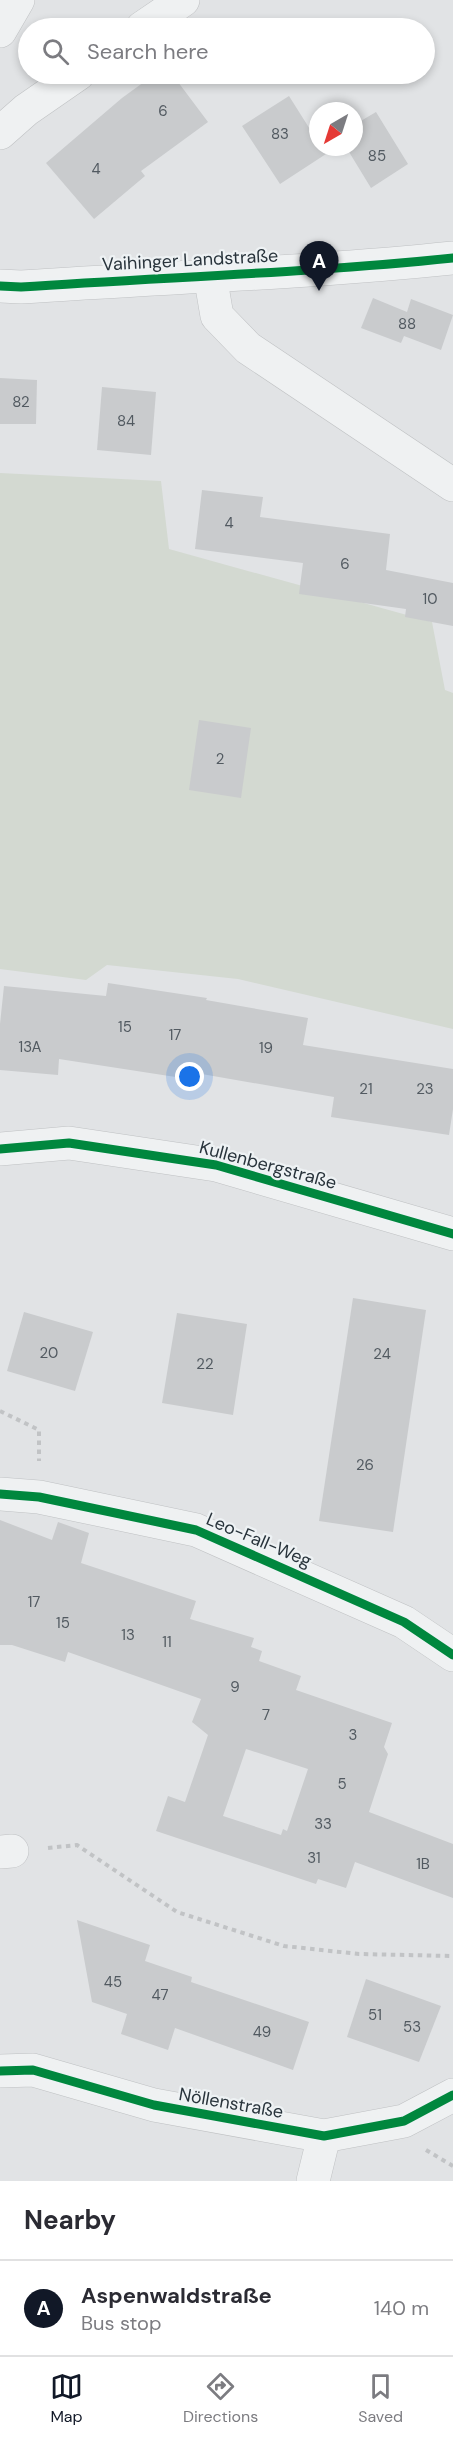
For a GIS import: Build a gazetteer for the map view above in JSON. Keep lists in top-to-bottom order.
{
  "streets": {
    "street": [
      "Vaihinger Landstraße",
      "Kullenbergstraße",
      "Leo-Fall-Weg",
      "Nöllenstraße"
    ]
  },
  "house_numbers": [
    "6",
    "83",
    "85",
    "4",
    "88",
    "82",
    "84",
    "4",
    "6",
    "10",
    "2",
    "15",
    "17",
    "13A",
    "19",
    "21",
    "23",
    "20",
    "24",
    "22",
    "26",
    "17",
    "15",
    "13",
    "11",
    "9",
    "7",
    "3",
    "5",
    "33",
    "31",
    "1B",
    "45",
    "47",
    "51",
    "53",
    "49"
  ],
  "north": "bottom left",
  "page": {
    "search": "Search here",
    "pins": "A",
    "heading": "Nearby",
    "list": [
      {
        "mark": "A",
        "name": "Aspenwaldstraße",
        "note": "Bus stop",
        "value": "140 m"
      }
    ],
    "nav": ["Map", "Directions", "Saved"]
  }
}
